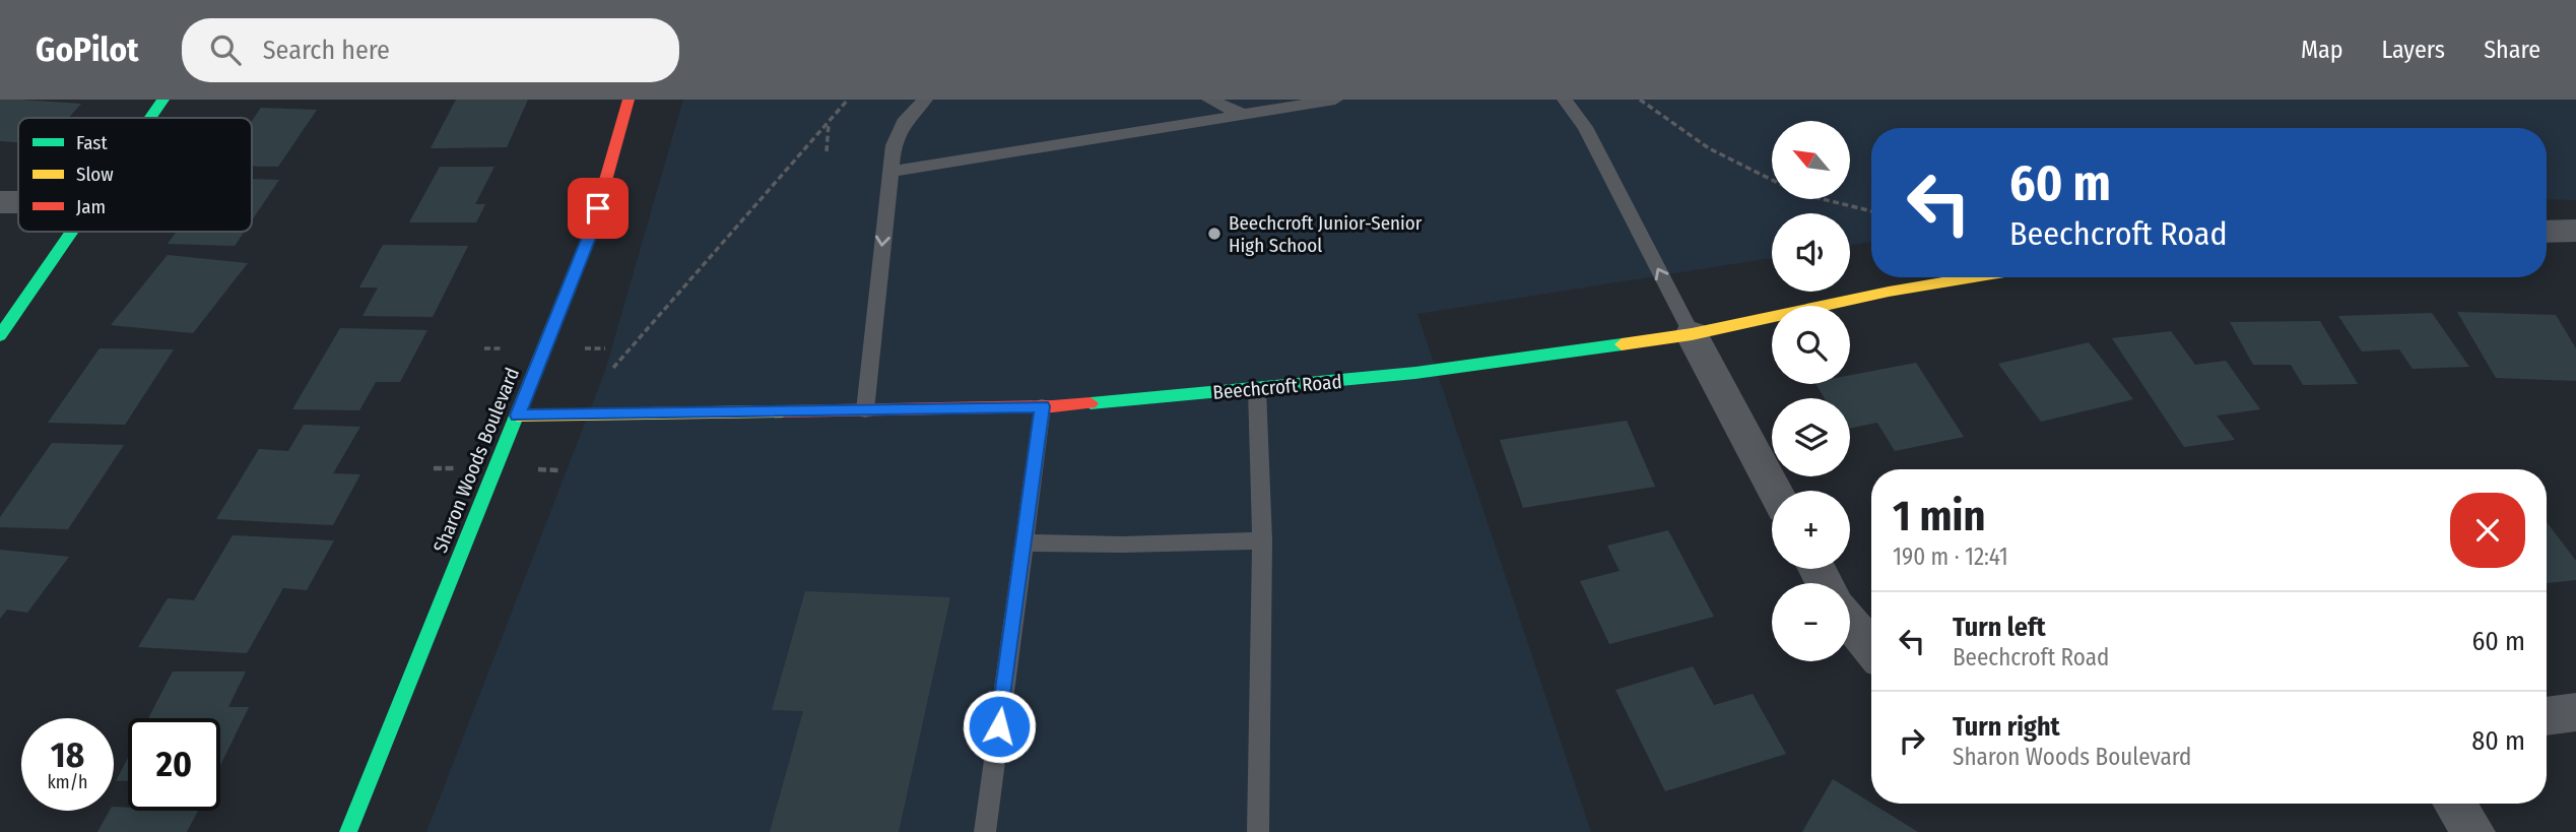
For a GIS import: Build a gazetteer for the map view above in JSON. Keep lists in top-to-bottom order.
{
  "streets": {
    "street": ["Beechcroft Road", "Sharon Woods Boulevard"]
  },
  "crossings": [
    ["Beechcroft Road", "Sharon Woods Boulevard"]
  ],
  "places": ["Beechcroft Junior-Senior High School"],
  "legend": ["Fast", "Slow", "Jam"],
  "north": "top left",
  "page": {
    "header": "GoPilot",
    "search": "Search here",
    "nav": ["Map", "Layers", "Share"],
    "map_buttons": ["+", "−"],
    "turn": ["60 m", "Beechcroft Road"],
    "heading": ["1 min", "190 m · 12:41"],
    "list": [
      {
        "name": "Turn left",
        "note": "Beechcroft Road",
        "value": "60 m"
      },
      {
        "name": "Turn right",
        "note": "Sharon Woods Boulevard",
        "value": "80 m"
      }
    ],
    "speed": "18 km/h",
    "limit": "20"
  }
}
